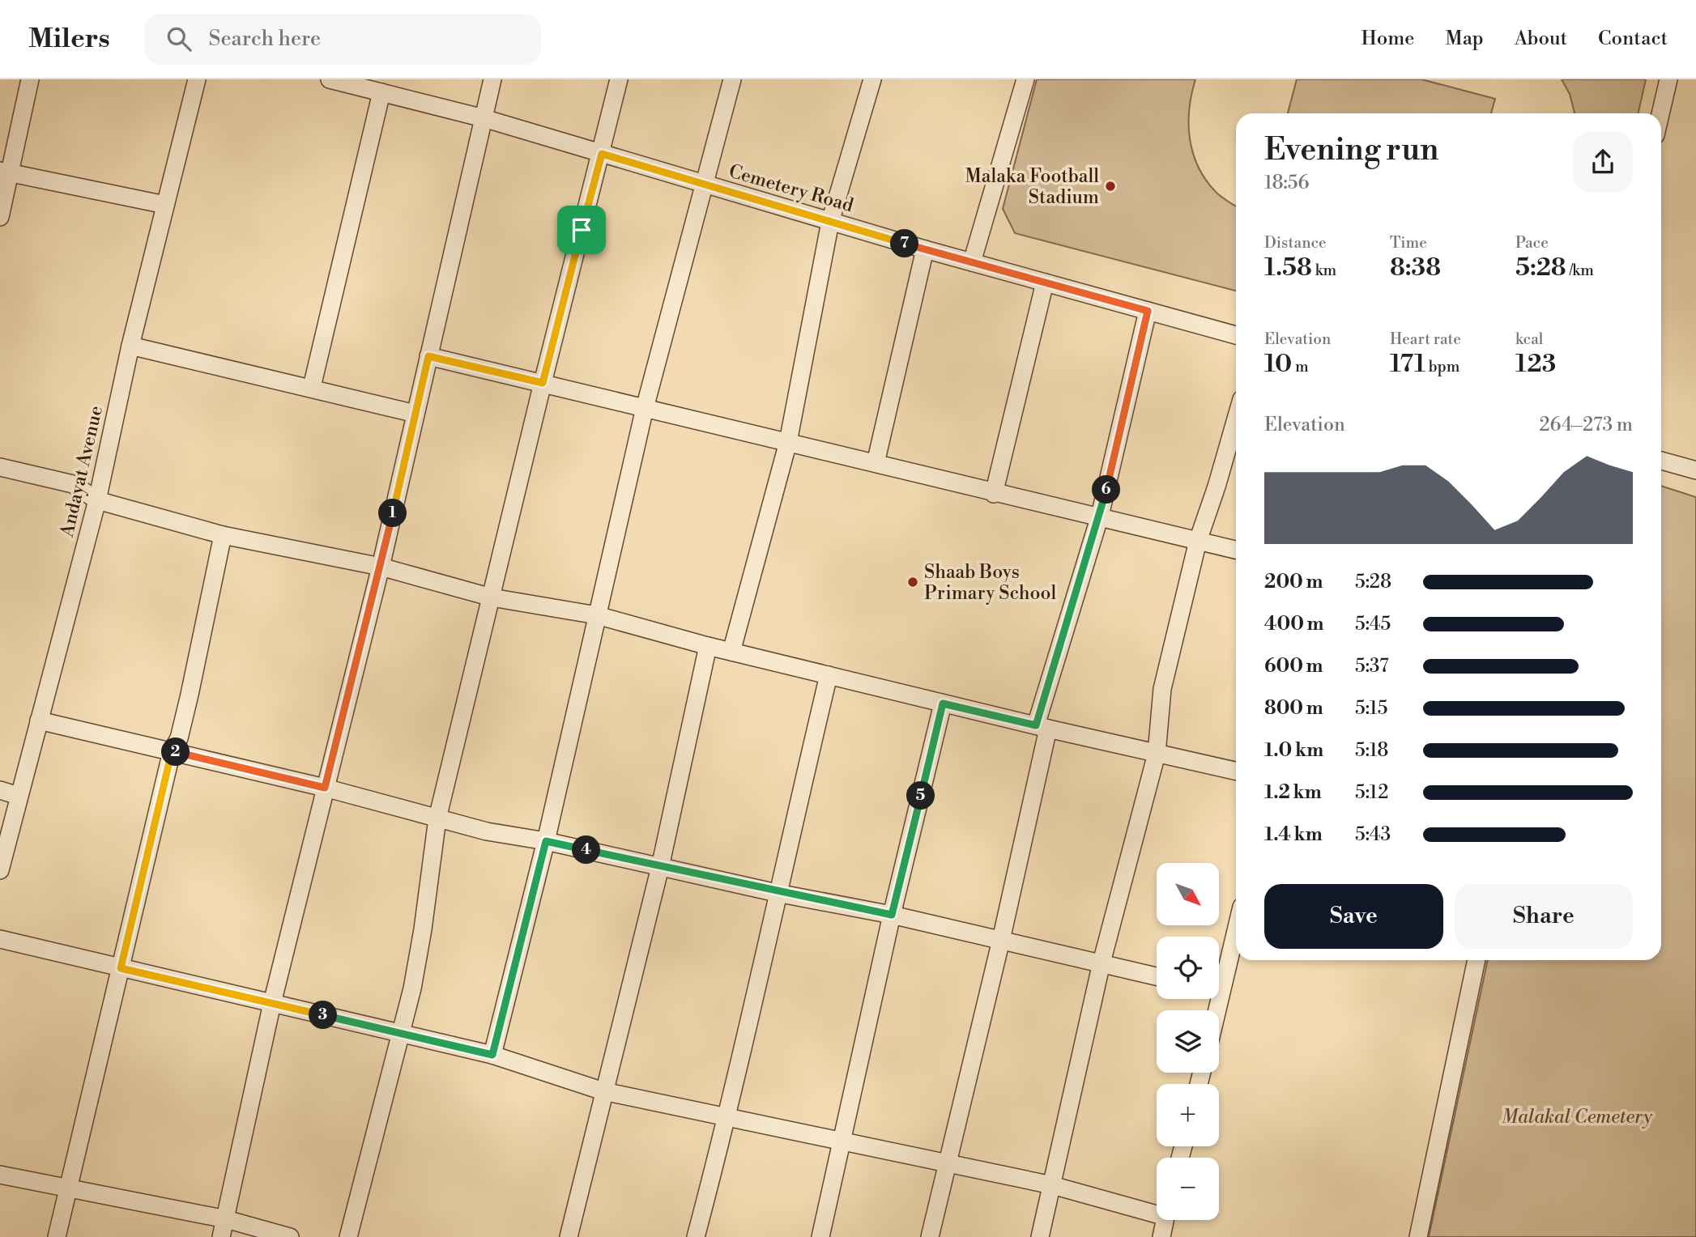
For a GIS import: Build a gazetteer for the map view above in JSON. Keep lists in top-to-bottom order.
{
  "streets": {
    "street": ["Cemetery Road", "Andayat Avenue"]
  },
  "parks": ["Malakal Cemetery"],
  "places": ["Malaka Football Stadium", "Shaab Boys Primary School"],
  "north": "bottom right",
  "page": {
    "header": "Milers",
    "search": "Search here",
    "nav": [
      "Home",
      "Map",
      "About",
      "Contact"
    ],
    "heading": ["Evening run", "18:56"],
    "stats": [
      ["Distance", "1.58 km"],
      ["Time", "8:38"],
      ["Pace", "5:28 /km"],
      ["Elevation", "10 m"],
      ["Heart rate", "171 bpm"],
      ["kcal", "123"]
    ],
    "pins": [
      "7",
      "6",
      "1",
      "2",
      "5",
      "4",
      "3"
    ],
    "chart": ["Elevation", "264–273 m"],
    "list": [
      {
        "name": "200 m",
        "note": "5:28"
      },
      {
        "name": "400 m",
        "note": "5:45"
      },
      {
        "name": "600 m",
        "note": "5:37"
      },
      {
        "name": "800 m",
        "note": "5:15"
      },
      {
        "name": "1.0 km",
        "note": "5:18"
      },
      {
        "name": "1.2 km",
        "note": "5:12"
      },
      {
        "name": "1.4 km",
        "note": "5:43"
      }
    ],
    "map_buttons": ["+", "−"],
    "buttons": ["Save", "Share"]
  }
}
